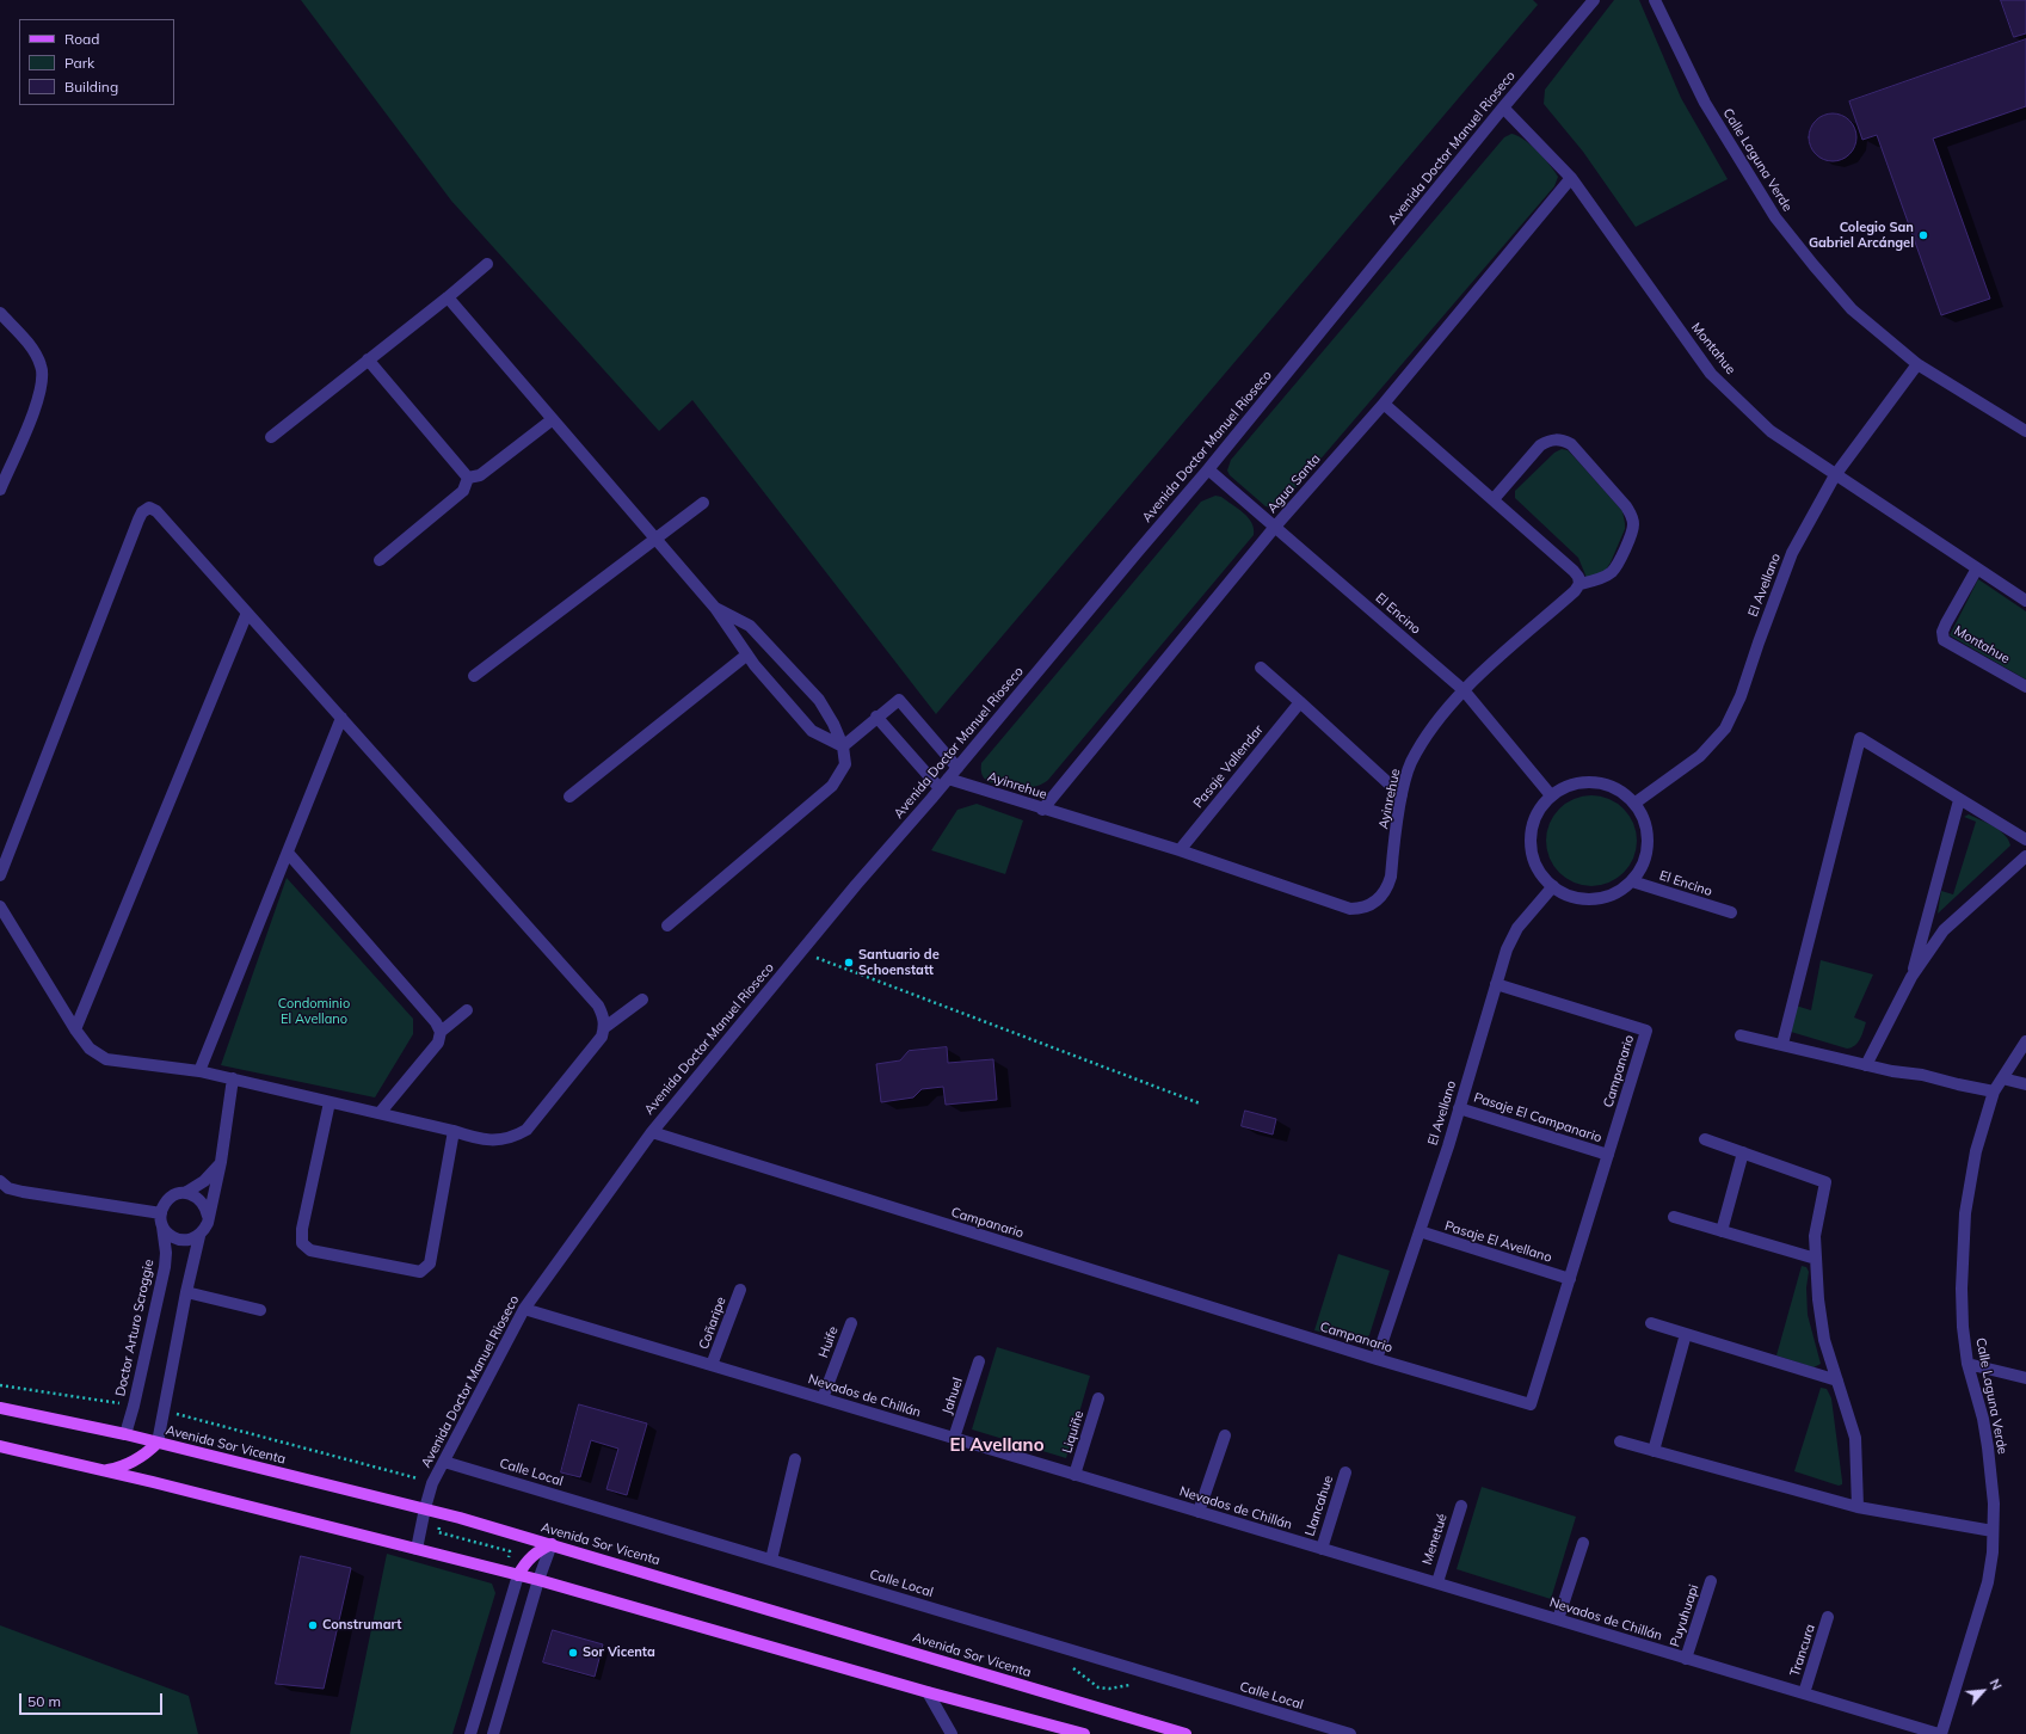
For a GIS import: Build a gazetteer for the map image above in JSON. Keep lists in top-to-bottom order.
{
  "streets": {
    "main road": ["Avenida Sor Vicenta"],
    "street": [
      "Avenida Doctor Manuel Rioseco",
      "Calle Laguna Verde",
      "Montahue",
      "Agua Santa",
      "El Avellano",
      "El Encino",
      "Pasaje Vallendar",
      "Ayinrehue",
      "Campanario",
      "Pasaje El Campanario",
      "Pasaje El Avellano",
      "Coñaripe",
      "Doctor Arturo Scroggie",
      "Huife",
      "Nevados de Chillán",
      "Jahuel",
      "Liquiñe",
      "Calle Local",
      "Llancahue",
      "Menetué",
      "Puyuhuapi",
      "Trancura"
    ]
  },
  "crossings": [
    ["Avenida Doctor Manuel Rioseco", "Montahue"],
    ["Avenida Doctor Manuel Rioseco", "El Encino"],
    ["Avenida Doctor Manuel Rioseco", "Ayinrehue"],
    ["Avenida Doctor Manuel Rioseco", "Campanario"],
    ["Avenida Doctor Manuel Rioseco", "Nevados de Chillán"],
    ["Avenida Doctor Manuel Rioseco", "Avenida Sor Vicenta"],
    ["Avenida Doctor Manuel Rioseco", "Calle Local"],
    ["Calle Laguna Verde", "El Avellano"],
    ["Calle Laguna Verde", "Nevados de Chillán"],
    ["Montahue", "Agua Santa"],
    ["Montahue", "El Avellano"],
    ["Agua Santa", "El Encino"],
    ["Agua Santa", "Ayinrehue"],
    ["El Avellano", "El Encino"],
    ["El Avellano", "Campanario"],
    ["El Avellano", "Pasaje El Campanario"],
    ["El Avellano", "Pasaje El Avellano"],
    ["El Encino", "Ayinrehue"],
    ["Pasaje Vallendar", "Ayinrehue"],
    ["Campanario", "Pasaje El Campanario"],
    ["Campanario", "Pasaje El Avellano"],
    ["Coñaripe", "Nevados de Chillán"],
    ["Doctor Arturo Scroggie", "Avenida Sor Vicenta"],
    ["Huife", "Nevados de Chillán"],
    ["Nevados de Chillán", "Jahuel"],
    ["Nevados de Chillán", "Liquiñe"],
    ["Nevados de Chillán", "Llancahue"],
    ["Nevados de Chillán", "Menetué"],
    ["Nevados de Chillán", "Puyuhuapi"],
    ["Nevados de Chillán", "Trancura"]
  ],
  "districts": ["El Avellano"],
  "parks": ["Condominio El Avellano"],
  "places": [
    "Colegio San Gabriel Arcángel",
    "Santuario de Schoenstatt",
    "Construmart",
    "Sor Vicenta"
  ],
  "legend": ["Road", "Park", "Building"],
  "scale_bar": "50 m",
  "north": "top right"
}
